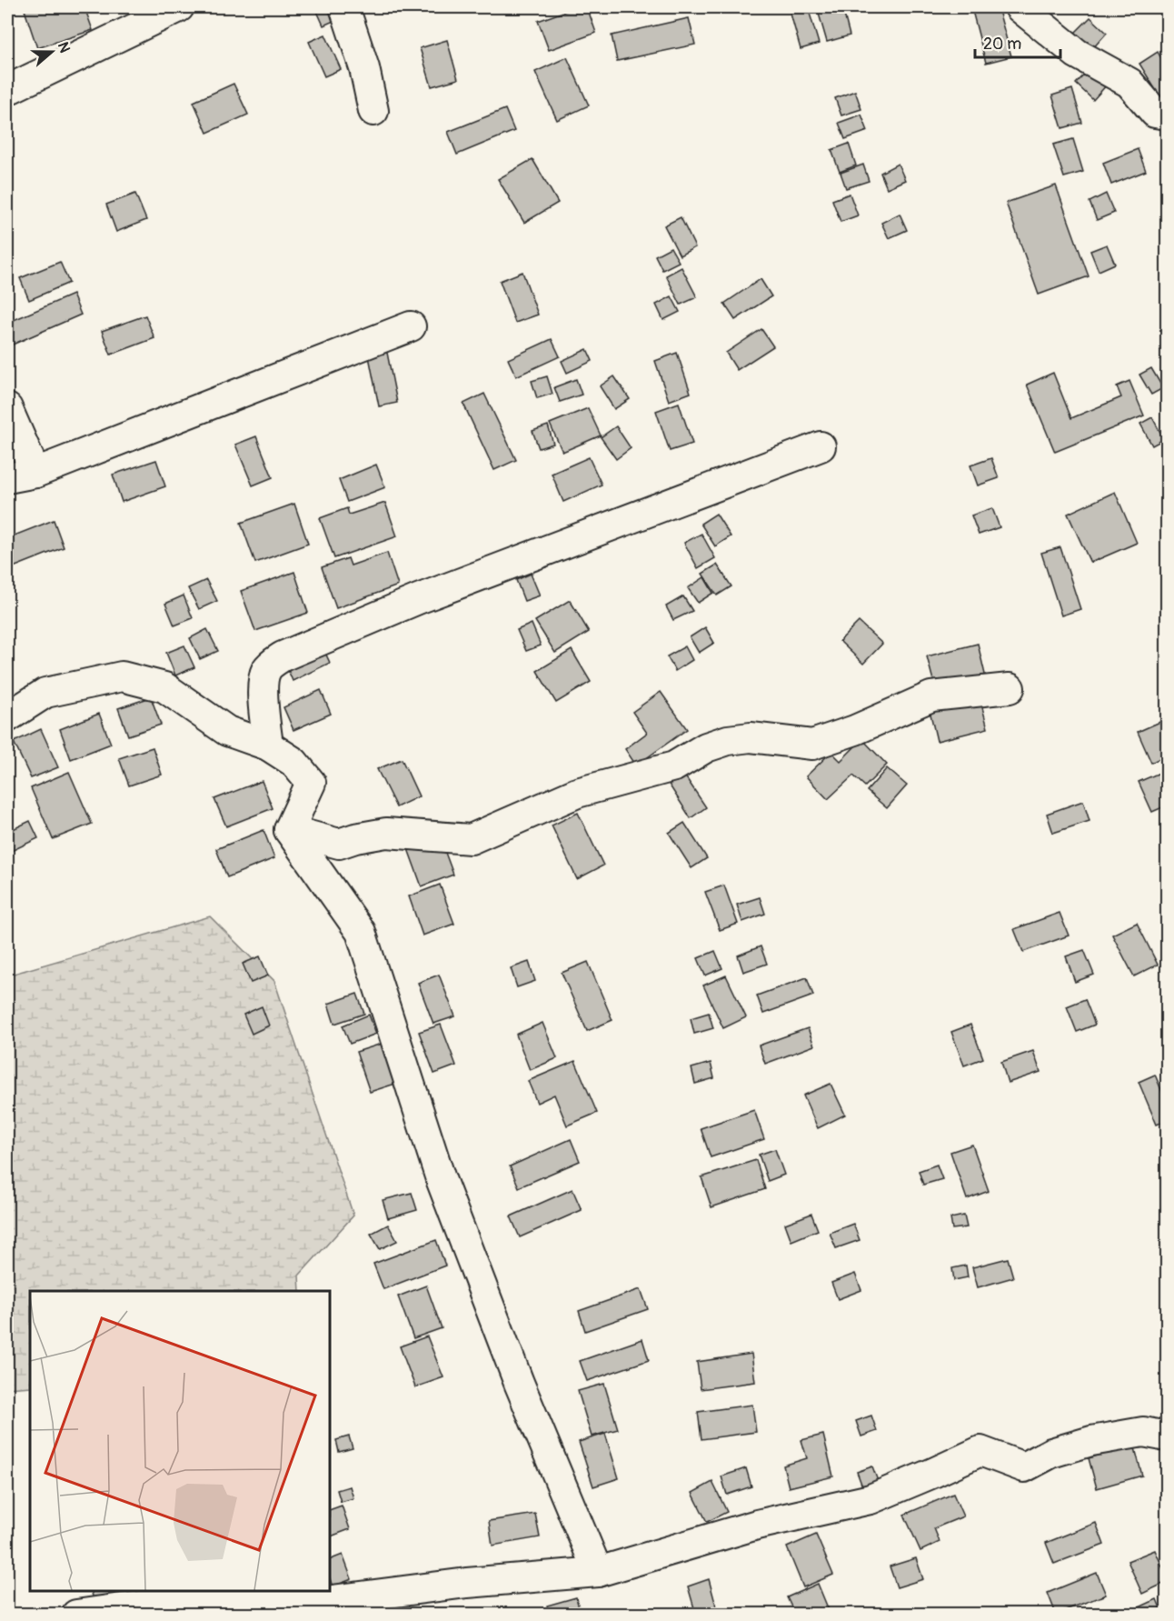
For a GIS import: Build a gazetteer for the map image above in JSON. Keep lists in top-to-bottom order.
{
  "scale_bar": "20 m",
  "north": "right"
}
